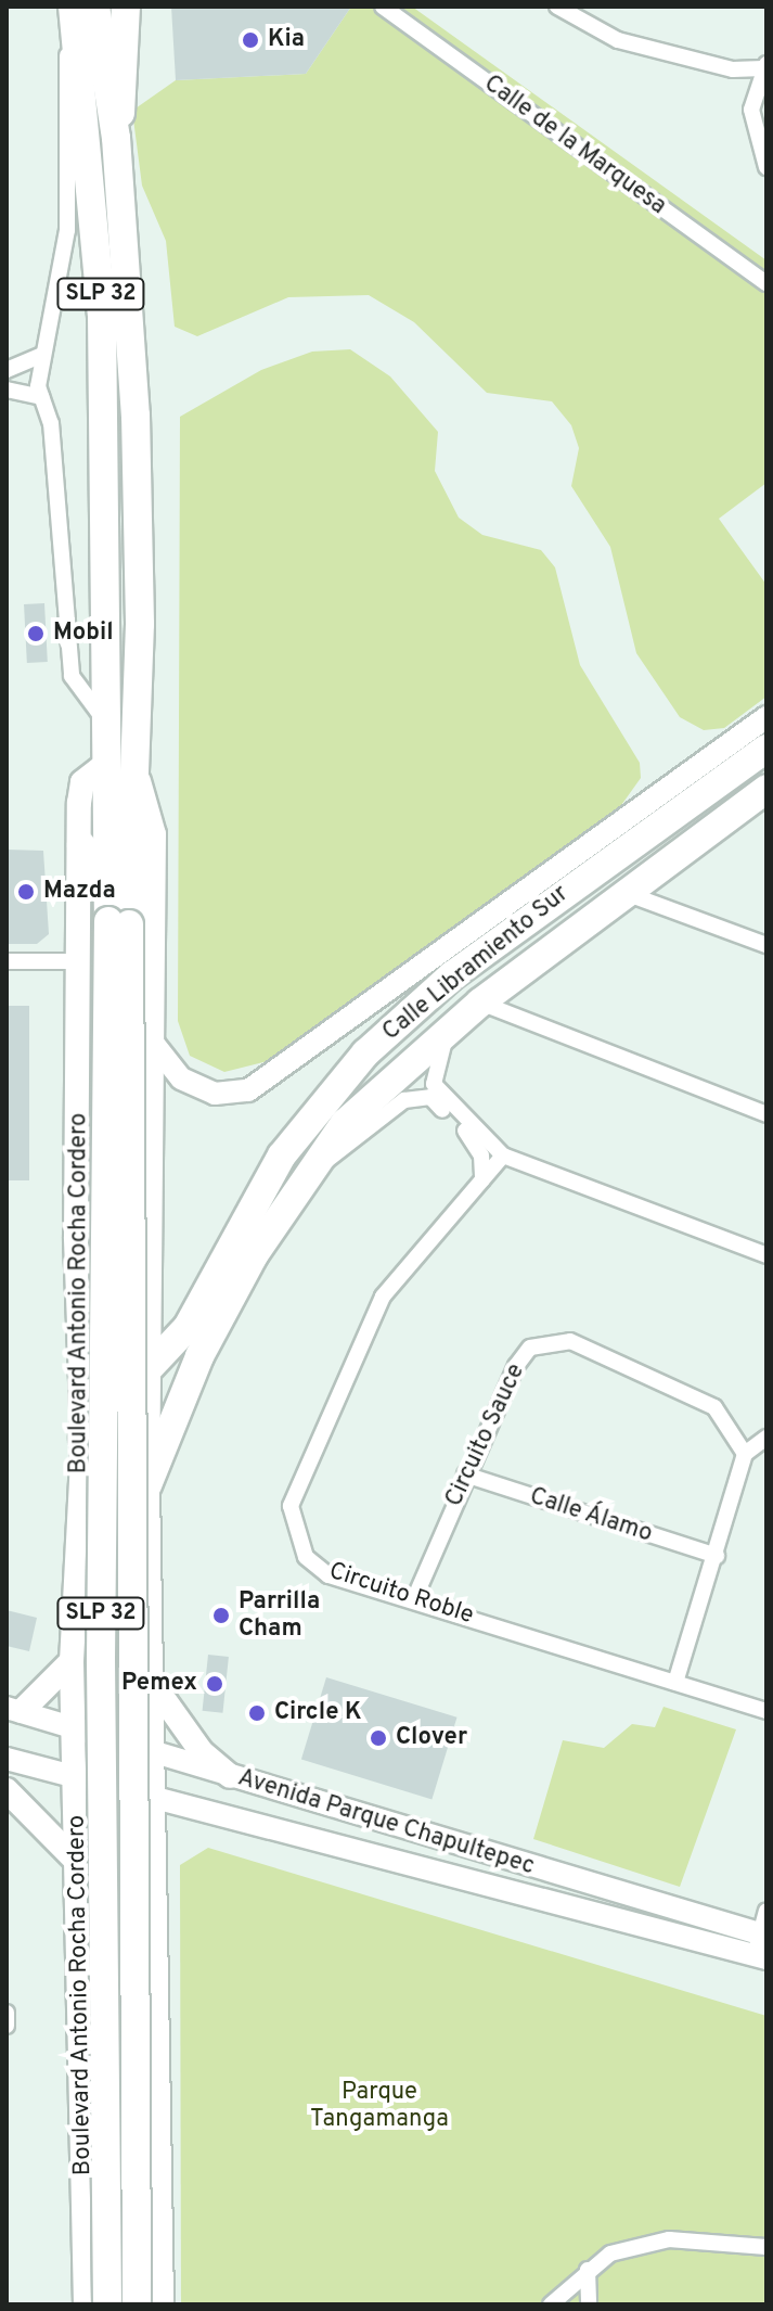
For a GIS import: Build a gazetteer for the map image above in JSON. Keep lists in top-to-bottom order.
{
  "streets": {
    "highway": ["SLP 32", "Calle Libramiento Sur"],
    "main road": ["Boulevard Antonio Rocha Cordero", "Avenida Parque Chapultepec"],
    "street": [
      "Calle de la Marquesa",
      "Circuito Sauce",
      "Calle Álamo",
      "Circuito Roble"
    ]
  },
  "crossings": [
    ["SLP 32", "Boulevard Antonio Rocha Cordero"],
    ["Calle Libramiento Sur", "Boulevard Antonio Rocha Cordero"],
    ["Boulevard Antonio Rocha Cordero", "Avenida Parque Chapultepec"],
    ["Circuito Sauce", "Calle Álamo"],
    ["Circuito Sauce", "Circuito Roble"]
  ],
  "parks": ["Parque Tangamanga"],
  "places": [
    "Kia",
    "Mobil",
    "Mazda",
    "Parrilla Cham",
    "Pemex",
    "Circle K",
    "Clover"
  ]
}
